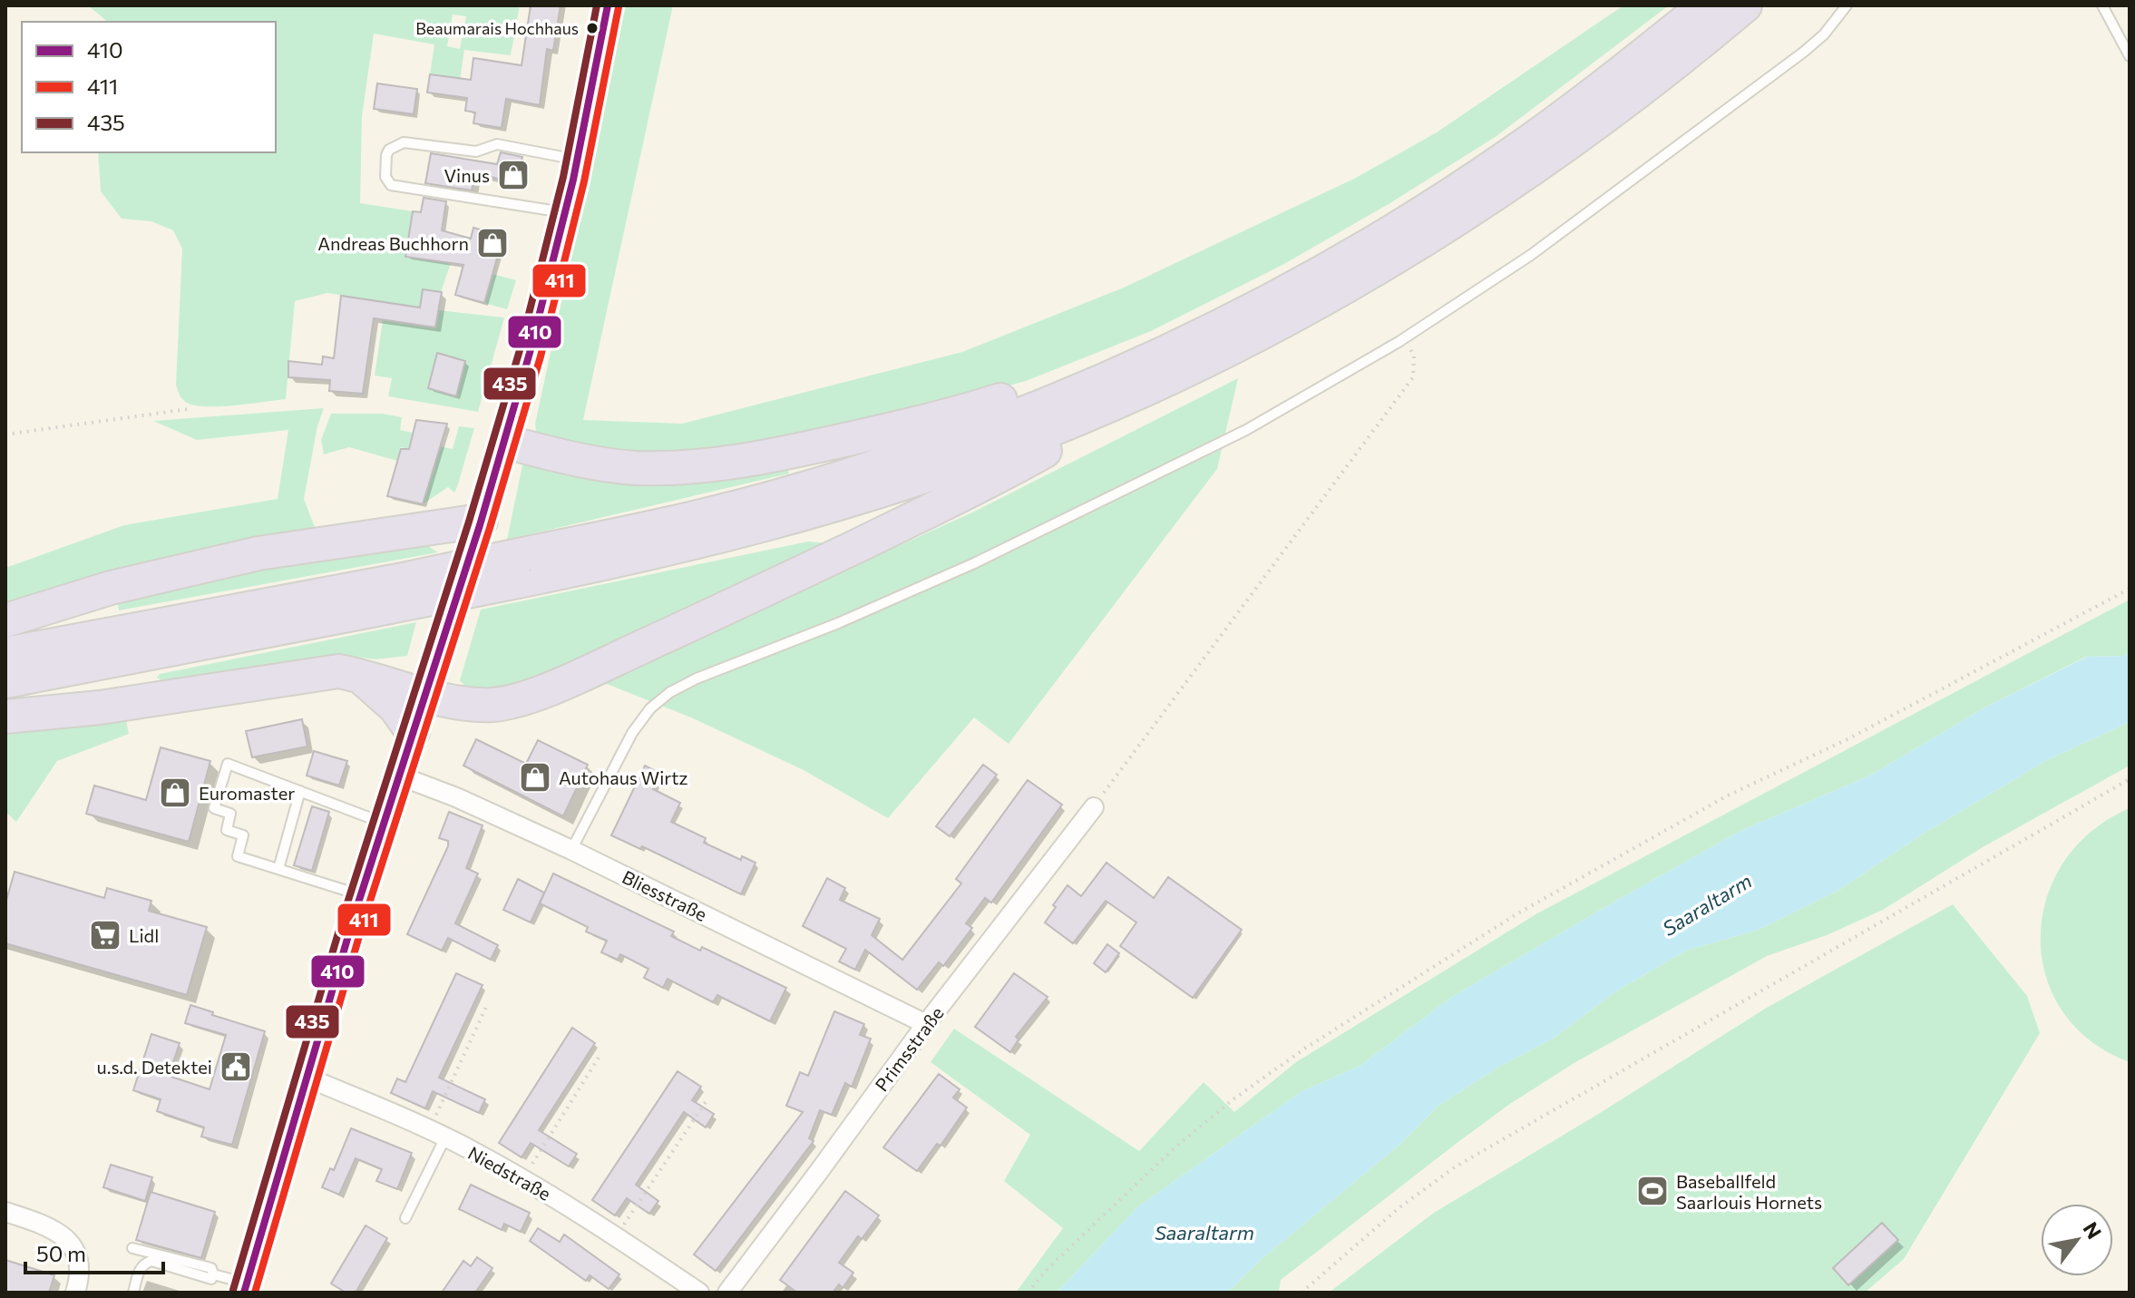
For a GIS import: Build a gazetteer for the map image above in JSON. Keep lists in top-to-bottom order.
{
  "streets": {
    "street": ["Bliesstraße", "Primsstraße", "Niedstraße"]
  },
  "crossings": [
    ["Bliesstraße", "Primsstraße"]
  ],
  "water": ["Saaraltarm"],
  "places": {
    "other": ["Beaumarais Hochhaus"],
    "shop": [
      "Vinus",
      "Andreas Buchhorn",
      "Autohaus Wirtz",
      "Euromaster"
    ],
    "supermarket": ["Lidl"],
    "public building": ["u.s.d. Detektei"],
    "sports": ["Baseballfeld Saarlouis Hornets"]
  },
  "lines": ["transit line 410", "transit line 435", "transit line 411"],
  "legend": ["410", "411", "435"],
  "scale_bar": "50 m",
  "north": "top right"
}
